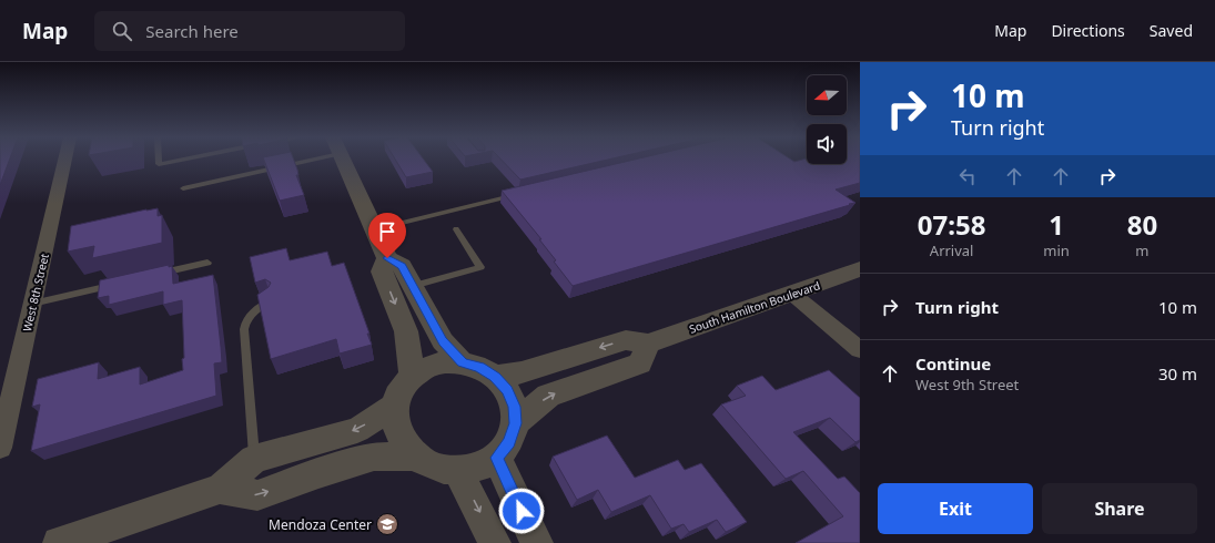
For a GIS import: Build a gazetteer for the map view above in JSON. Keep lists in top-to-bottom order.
{
  "streets": {
    "street": ["West 8th Street", "South Hamilton Boulevard"]
  },
  "places": {
    "school or university": ["Mendoza Center"]
  },
  "north": "left",
  "page": {
    "header": "Map",
    "search": "Search here",
    "nav": ["Map", "Directions", "Saved"],
    "turn": ["10 m", "Turn right"],
    "eta": [
      "07:58",
      "Arrival",
      "1",
      "min",
      "80",
      "m"
    ],
    "list": [
      {
        "name": "Turn right",
        "value": "10 m"
      },
      {
        "name": "Continue",
        "note": "West 9th Street",
        "value": "30 m"
      }
    ],
    "buttons": ["Exit", "Share"]
  }
}
